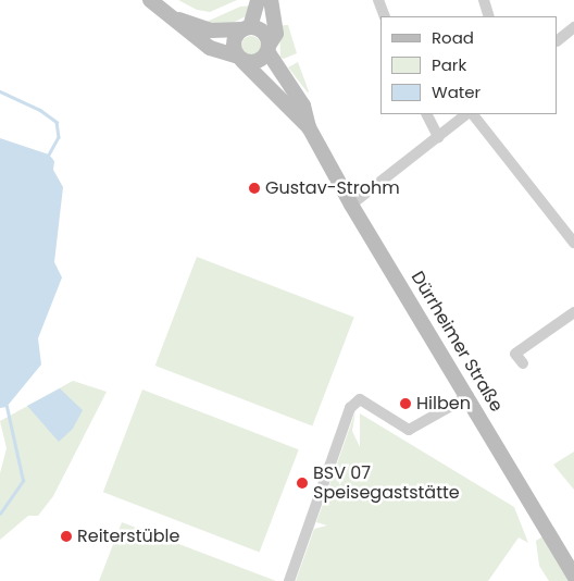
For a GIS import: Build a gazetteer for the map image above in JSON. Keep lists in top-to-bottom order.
{
  "streets": {
    "main road": ["Dürrheimer Straße"]
  },
  "places": [
    "Gustav-Strohm",
    "Hilben",
    "BSV 07 Speisegaststätte",
    "Reiterstüble"
  ],
  "legend": ["Road", "Park", "Water"]
}
